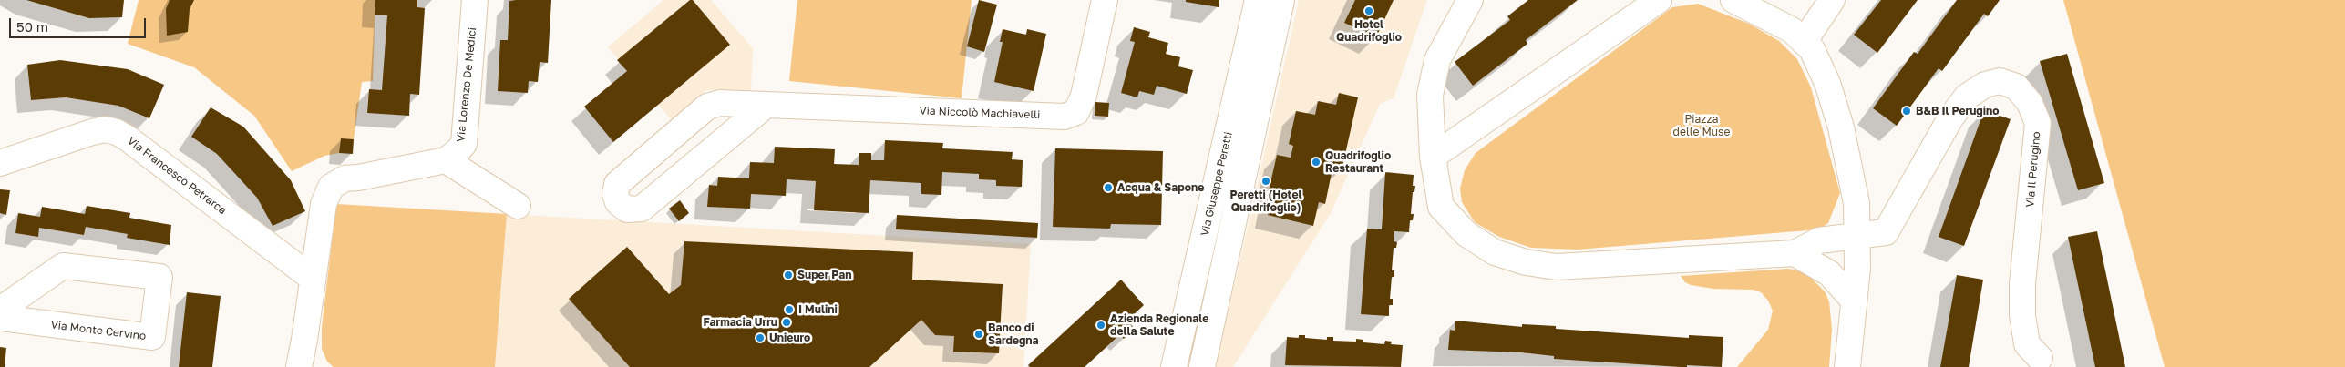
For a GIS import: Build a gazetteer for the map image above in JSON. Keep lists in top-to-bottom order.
{
  "streets": {
    "street": [
      "Via Lorenzo De Medici",
      "Via Niccolò Machiavelli",
      "Via Il Perugino",
      "Via Francesco Petrarca",
      "Via Giuseppe Peretti",
      "Via Monte Cervino"
    ]
  },
  "crossings": [
    ["Via Lorenzo De Medici", "Via Francesco Petrarca"]
  ],
  "parks": ["Piazza delle Muse"],
  "places": [
    "Hotel Quadrifoglio",
    "B&B Il Perugino",
    "Quadrifoglio Restaurant",
    "Peretti (Hotel Quadrifoglio)",
    "Acqua & Sapone",
    "Super Pan",
    "I Mulini",
    "Farmacia Urru",
    "Azienda Regionale della Salute",
    "Banco di Sardegna",
    "Unieuro"
  ],
  "scale_bar": "50 m"
}
